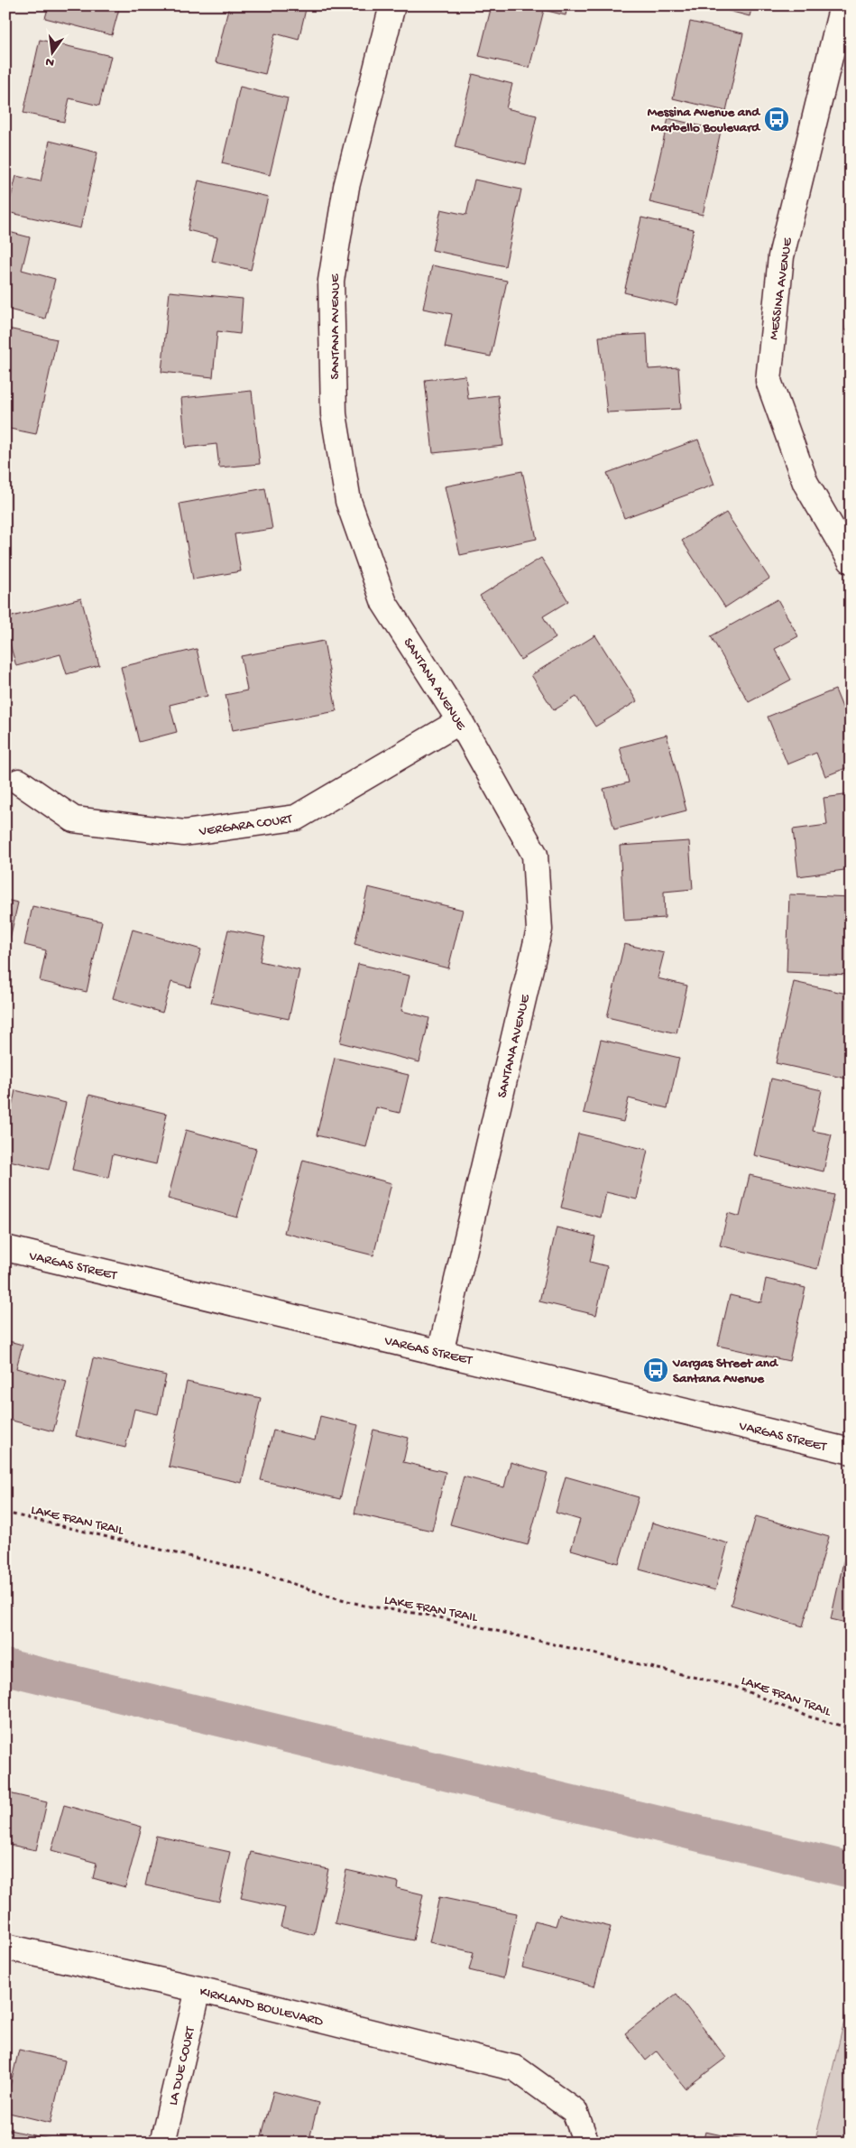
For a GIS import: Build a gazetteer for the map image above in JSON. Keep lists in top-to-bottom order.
{
  "streets": {
    "street": [
      "MESSINA AVENUE",
      "SANTANA AVENUE",
      "VERGARA COURT",
      "VARGAS STREET",
      "KIRKLAND BOULEVARD",
      "LA DUE COURT"
    ],
    "path": ["LAKE FRAN TRAIL"]
  },
  "crossings": [
    ["SANTANA AVENUE", "VERGARA COURT"],
    ["SANTANA AVENUE", "VARGAS STREET"],
    ["KIRKLAND BOULEVARD", "LA DUE COURT"]
  ],
  "places": {
    "bus stop": ["Messina Avenue and Marbello Boulevard", "Vargas Street and Santana Avenue"]
  },
  "north": "bottom"
}
